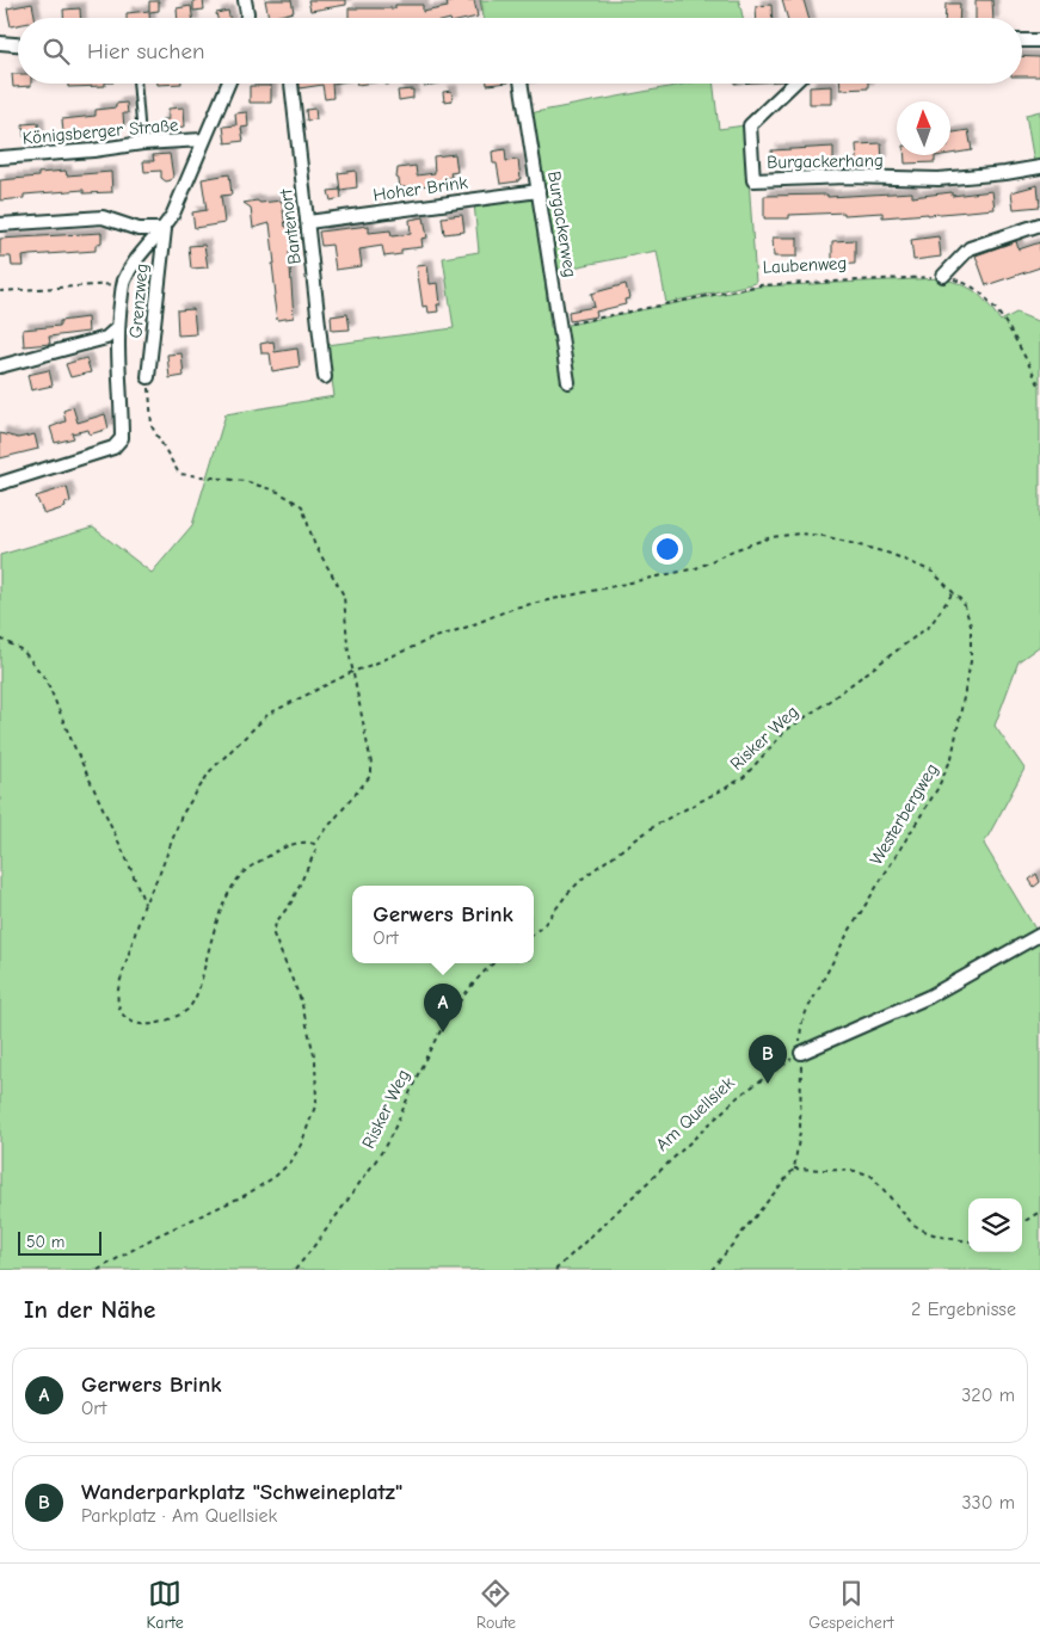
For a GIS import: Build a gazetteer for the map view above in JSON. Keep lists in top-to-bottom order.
{
  "streets": {
    "street": [
      "Königsberger Straße",
      "Burgackerhang",
      "Hoher Brink",
      "Burgackerweg",
      "Bantenort",
      "Grenzweg"
    ],
    "path": [
      "Laubenweg",
      "Risker Weg",
      "Westerbergweg",
      "Am Quellsiek"
    ]
  },
  "crossings": [
    ["Königsberger Straße", "Grenzweg"],
    ["Hoher Brink", "Burgackerweg"],
    ["Hoher Brink", "Bantenort"],
    ["Burgackerweg", "Laubenweg"],
    ["Risker Weg", "Westerbergweg"],
    ["Westerbergweg", "Am Quellsiek"]
  ],
  "scale_bar": "50 m",
  "north": "top",
  "page": {
    "search": "Hier suchen",
    "popup": ["Gerwers Brink", "Ort"],
    "pins": ["A", "B"],
    "scale": "50 m",
    "heading": ["In der Nähe", "2 Ergebnisse"],
    "list": [
      {
        "mark": "A",
        "name": "Gerwers Brink",
        "note": "Ort",
        "value": "320 m"
      },
      {
        "mark": "B",
        "name": "Wanderparkplatz \"Schweineplatz\"",
        "note": "Parkplatz · Am Quellsiek",
        "value": "330 m"
      }
    ],
    "nav": ["Karte", "Route", "Gespeichert"]
  }
}
